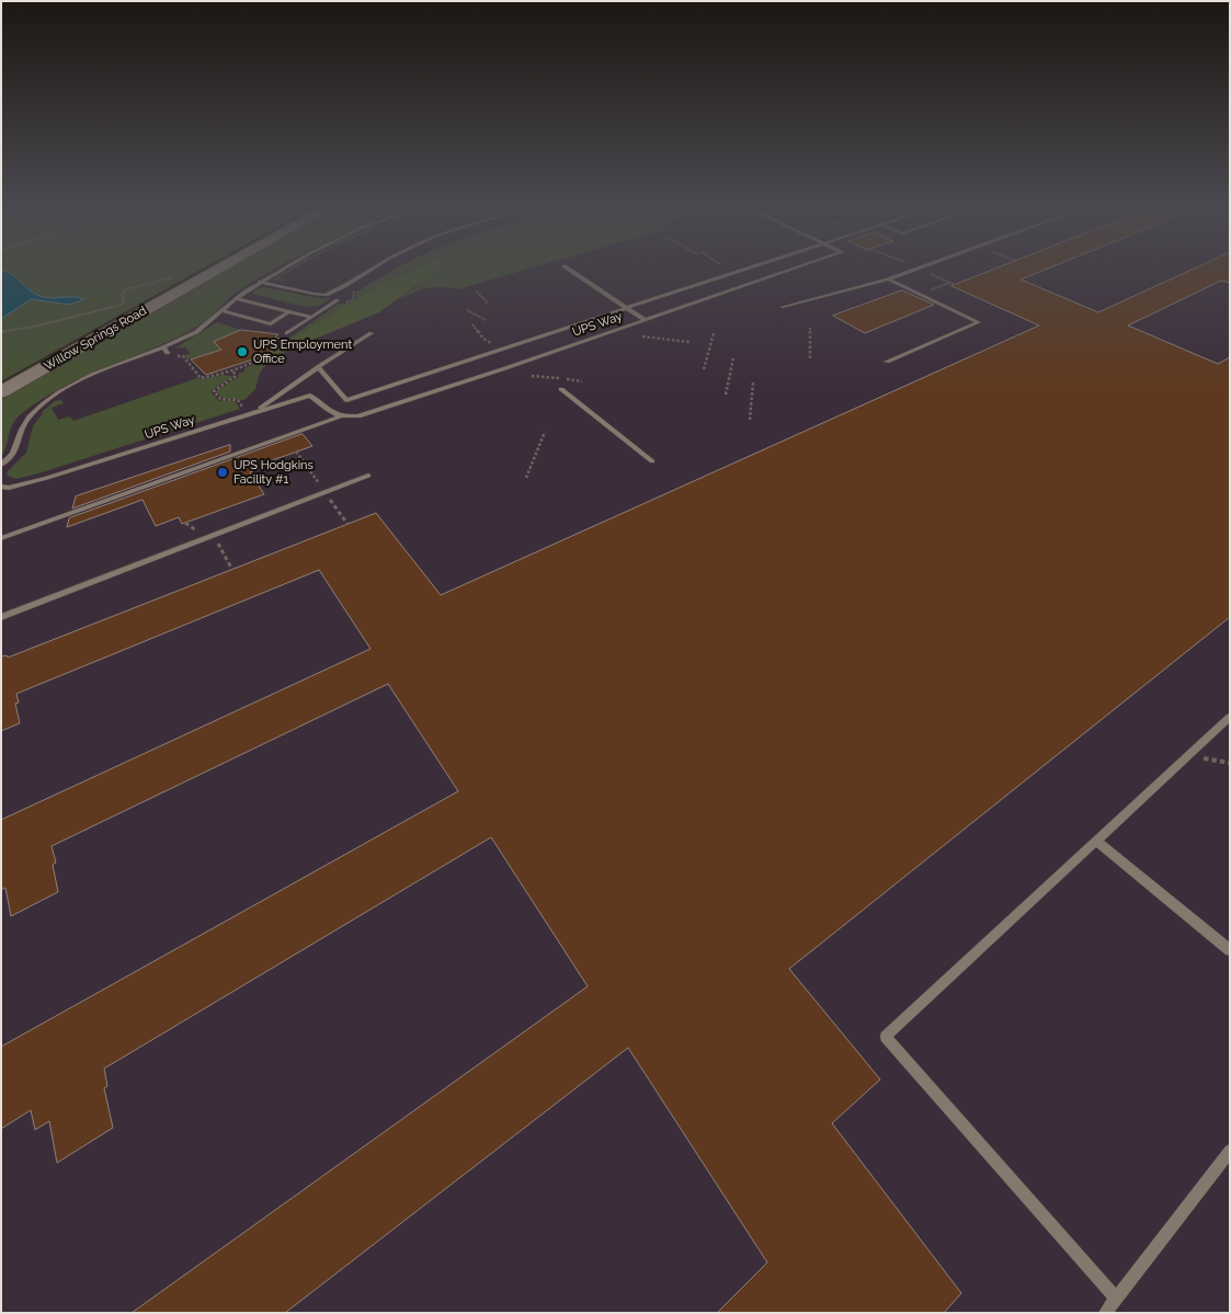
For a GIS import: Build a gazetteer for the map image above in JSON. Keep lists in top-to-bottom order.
{
  "streets": {
    "main road": ["Willow Springs Road"],
    "lane": ["UPS Way"]
  },
  "places": ["UPS Employment Office", "UPS Hodgkins Facility #1"]
}
